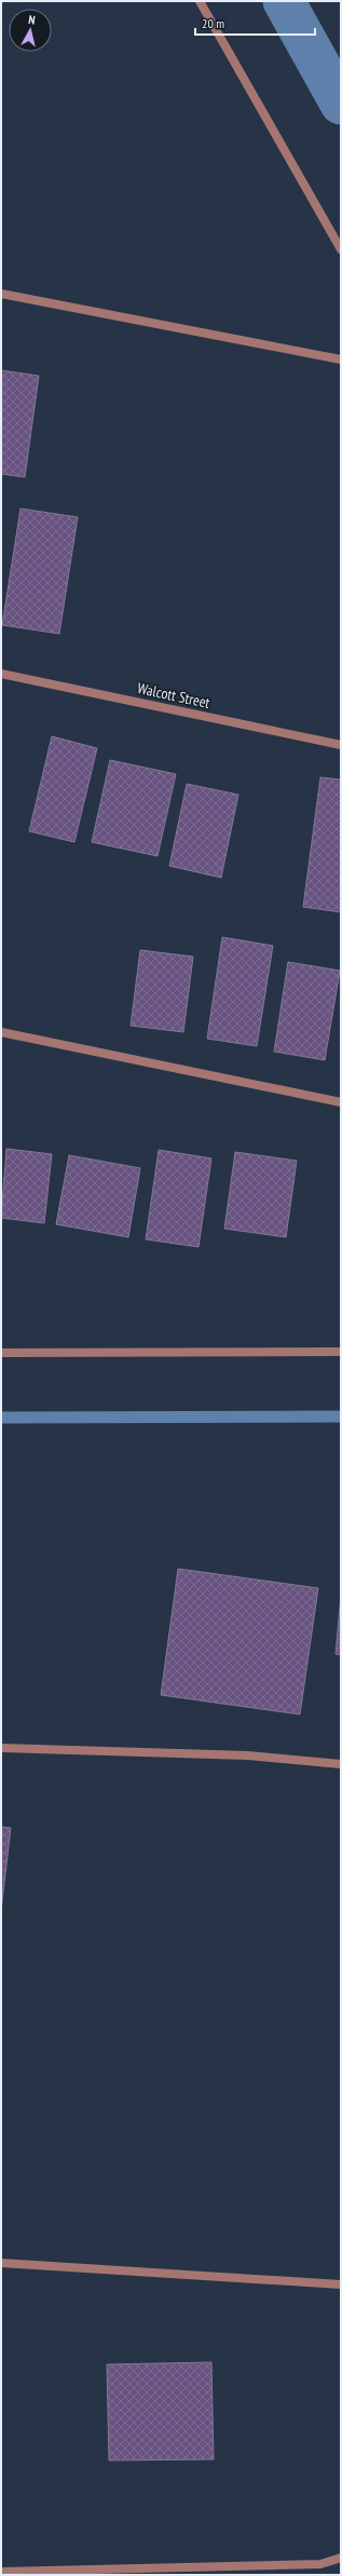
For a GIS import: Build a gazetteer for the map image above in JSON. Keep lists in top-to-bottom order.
{
  "streets": {
    "street": ["Walcott Street"]
  },
  "scale_bar": "20 m",
  "north": "top"
}
